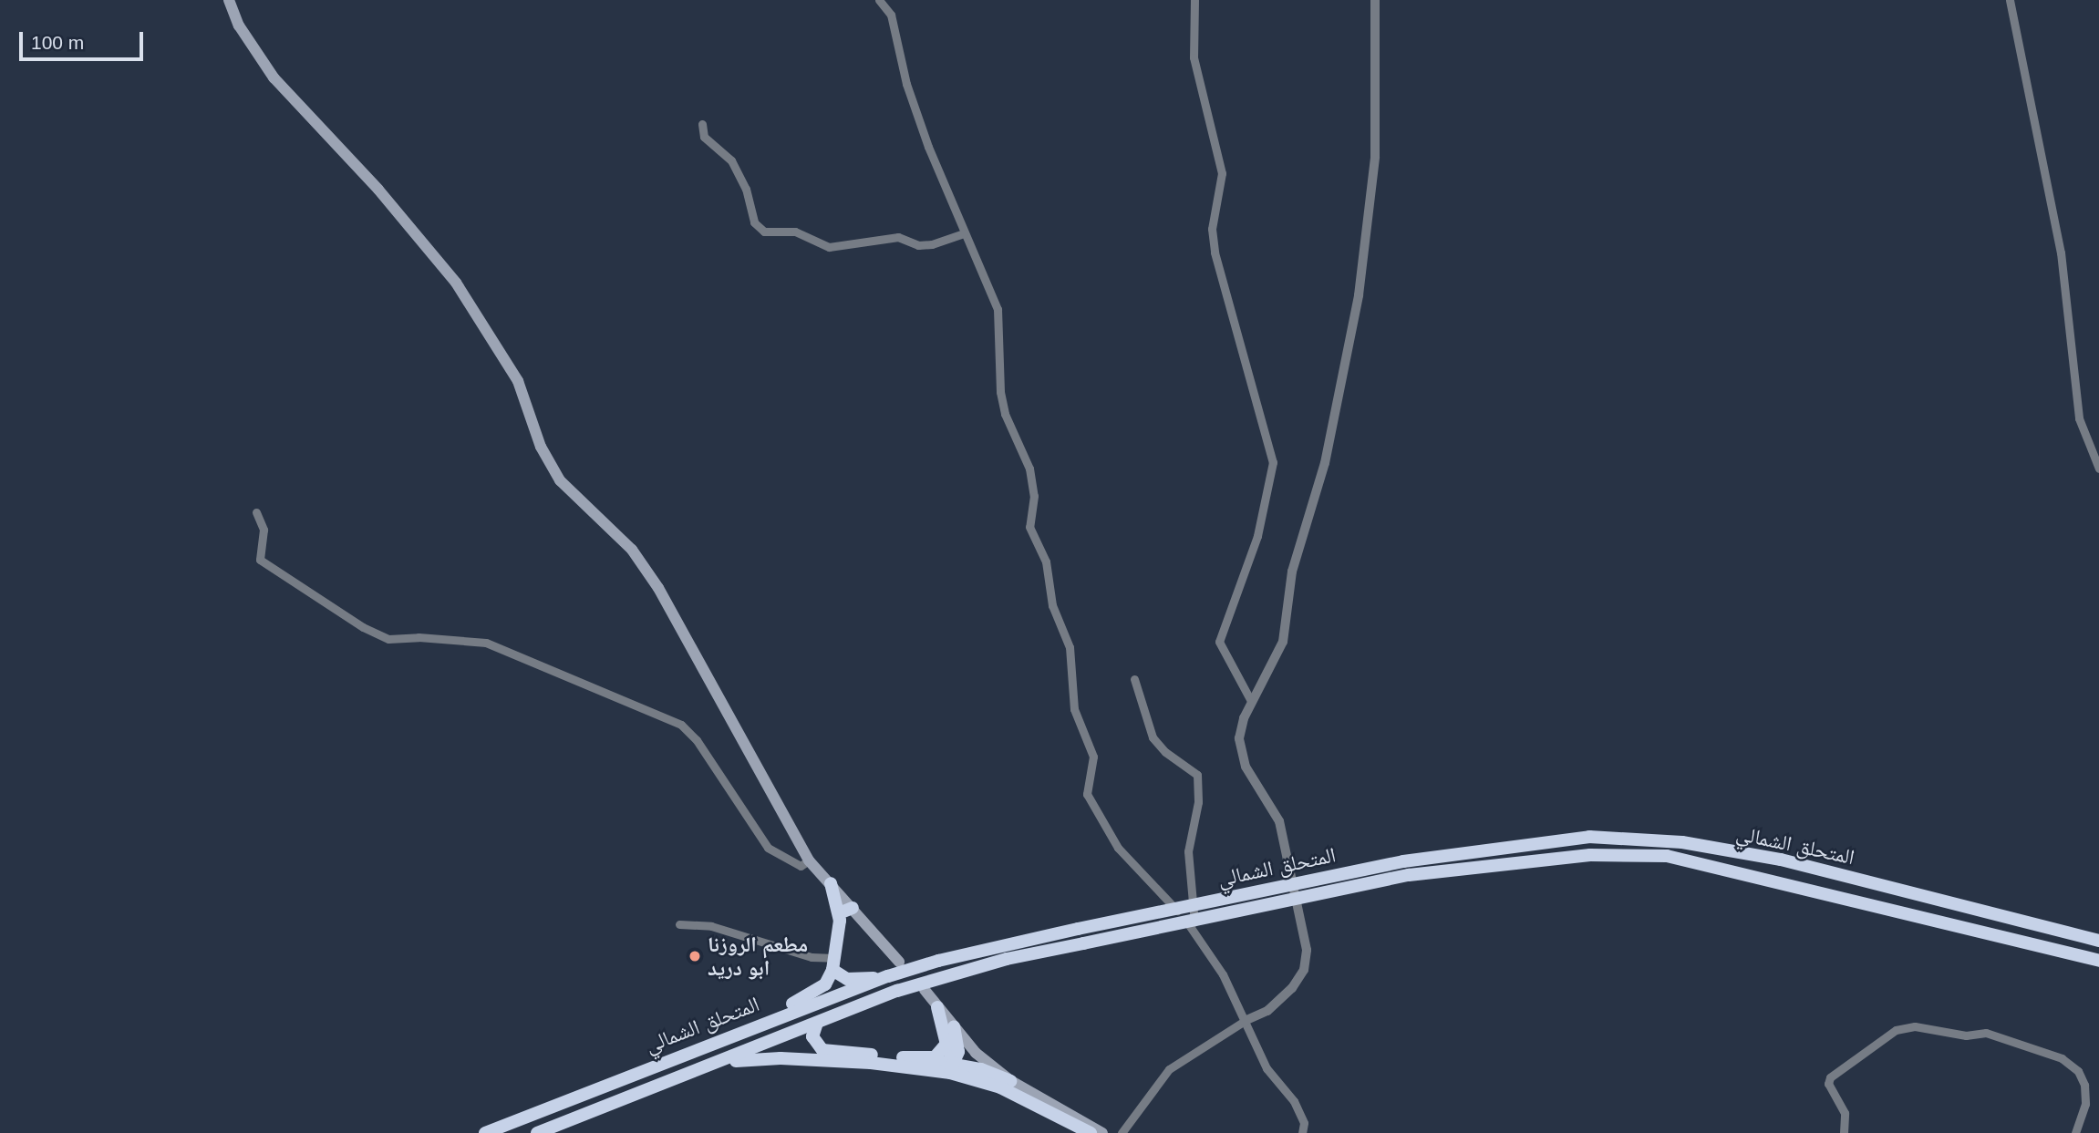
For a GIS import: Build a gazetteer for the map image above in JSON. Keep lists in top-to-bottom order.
{
  "streets": {
    "highway": ["المتحلق الشمالي"]
  },
  "places": ["مطعم الروزنا ابو دريد"],
  "scale_bar": "100 m"
}
